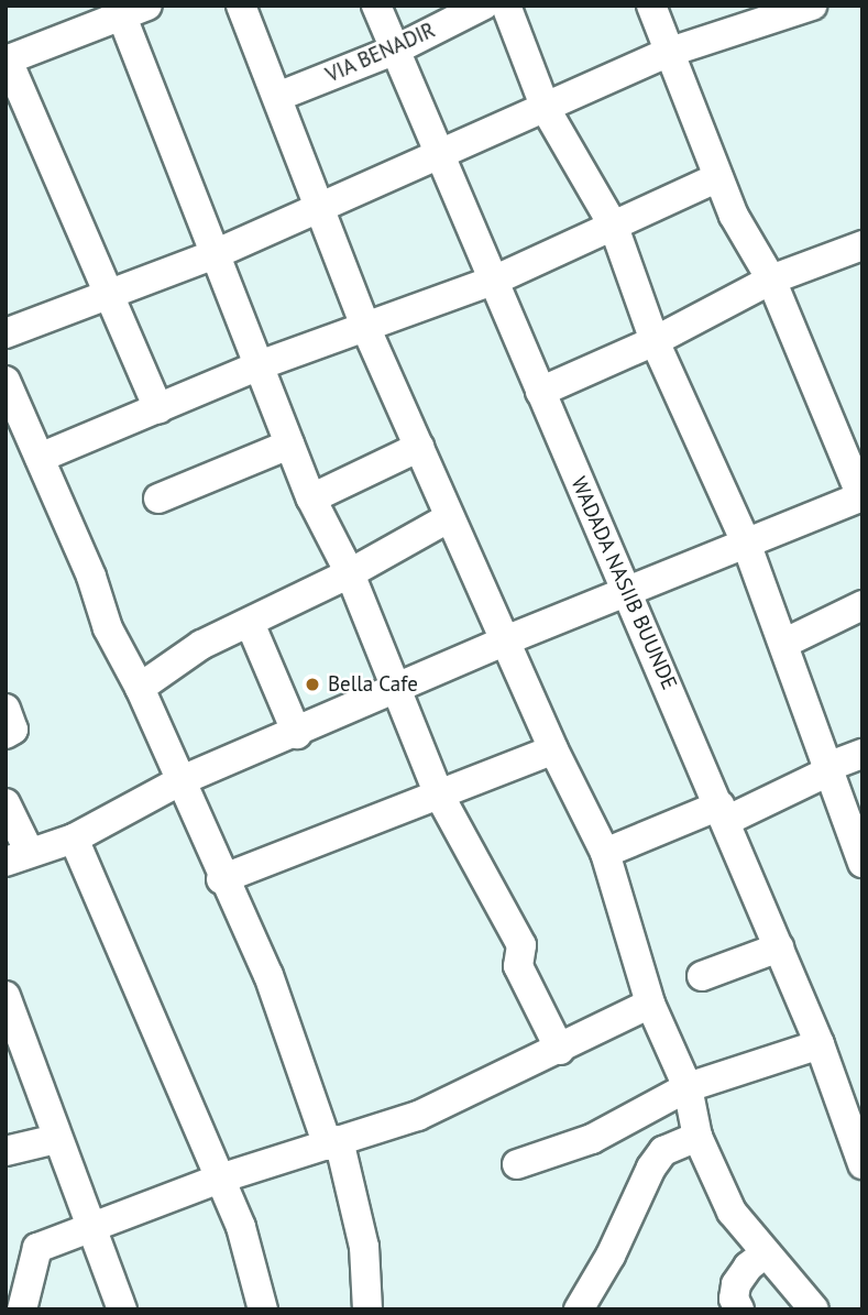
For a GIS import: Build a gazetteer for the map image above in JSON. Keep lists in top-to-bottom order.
{
  "streets": {
    "street": ["VIA BENADIR", "WADADA NASIIB BUUNDE"]
  },
  "crossings": [
    ["VIA BENADIR", "WADADA NASIIB BUUNDE"]
  ],
  "places": ["Bella Cafe"]
}
